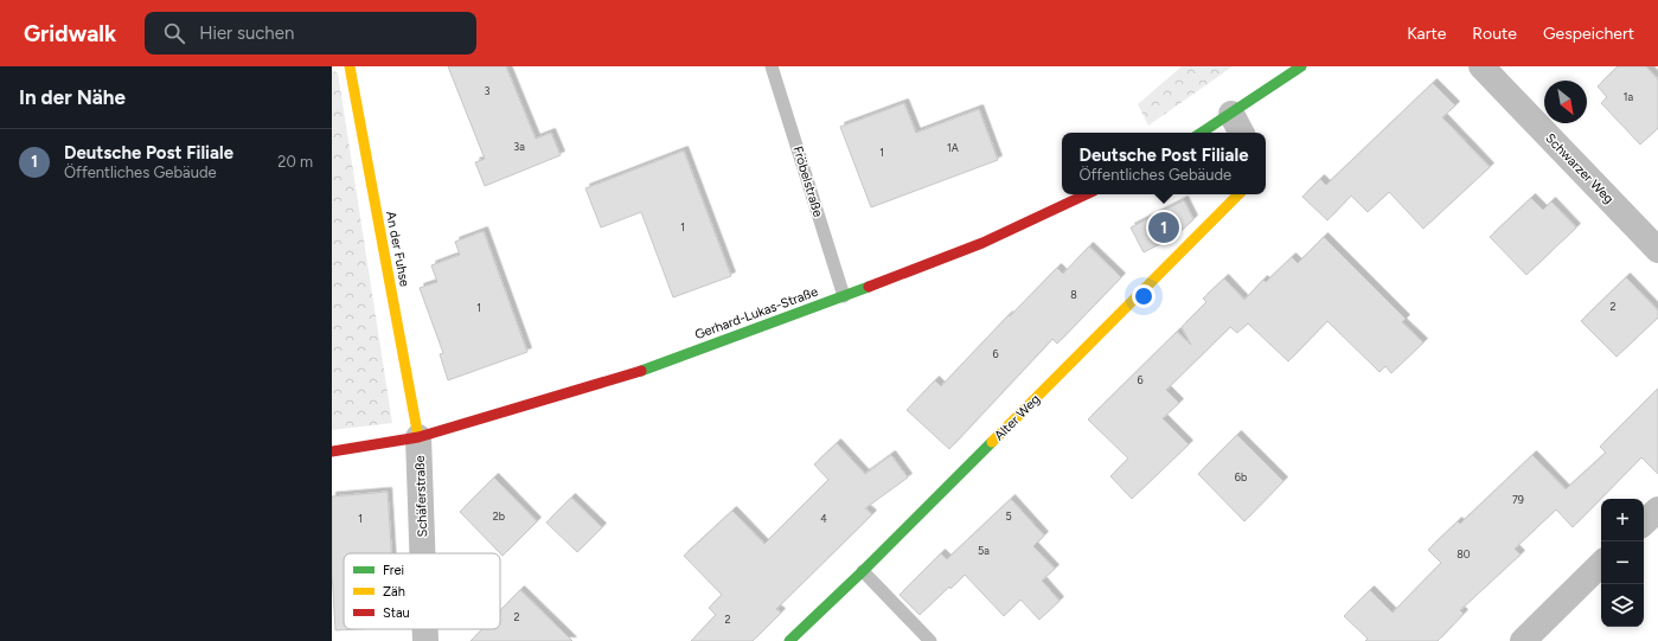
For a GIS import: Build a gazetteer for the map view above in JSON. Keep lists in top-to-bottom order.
{
  "streets": {
    "street": [
      "Schwarzer Weg",
      "An der Fuhse",
      "Gerhard-Lukas-Straße",
      "Alter Weg",
      "Schäferstraße"
    ],
    "lane": ["Fröbelstraße"]
  },
  "crossings": [
    ["Fröbelstraße", "Gerhard-Lukas-Straße"],
    ["An der Fuhse", "Gerhard-Lukas-Straße"],
    ["An der Fuhse", "Schäferstraße"],
    ["Gerhard-Lukas-Straße", "Schäferstraße"]
  ],
  "house_numbers": [
    "3",
    "1a",
    "3a",
    "1A",
    "1",
    "1",
    "8",
    "2",
    "1",
    "6",
    "6",
    "6b",
    "79",
    "2b",
    "5",
    "1",
    "4",
    "5a",
    "80",
    "2",
    "2"
  ],
  "legend": ["Frei", "Zäh", "Stau"],
  "north": "bottom right",
  "page": {
    "header": "Gridwalk",
    "search": "Hier suchen",
    "nav": ["Karte", "Route", "Gespeichert"],
    "heading": "In der Nähe",
    "list": [
      {
        "mark": "1",
        "name": "Deutsche Post Filiale",
        "note": "Öffentliches Gebäude",
        "value": "20 m"
      }
    ],
    "popup": ["Deutsche Post Filiale", "Öffentliches Gebäude"],
    "pins": "1",
    "map_buttons": ["+", "−"]
  }
}
